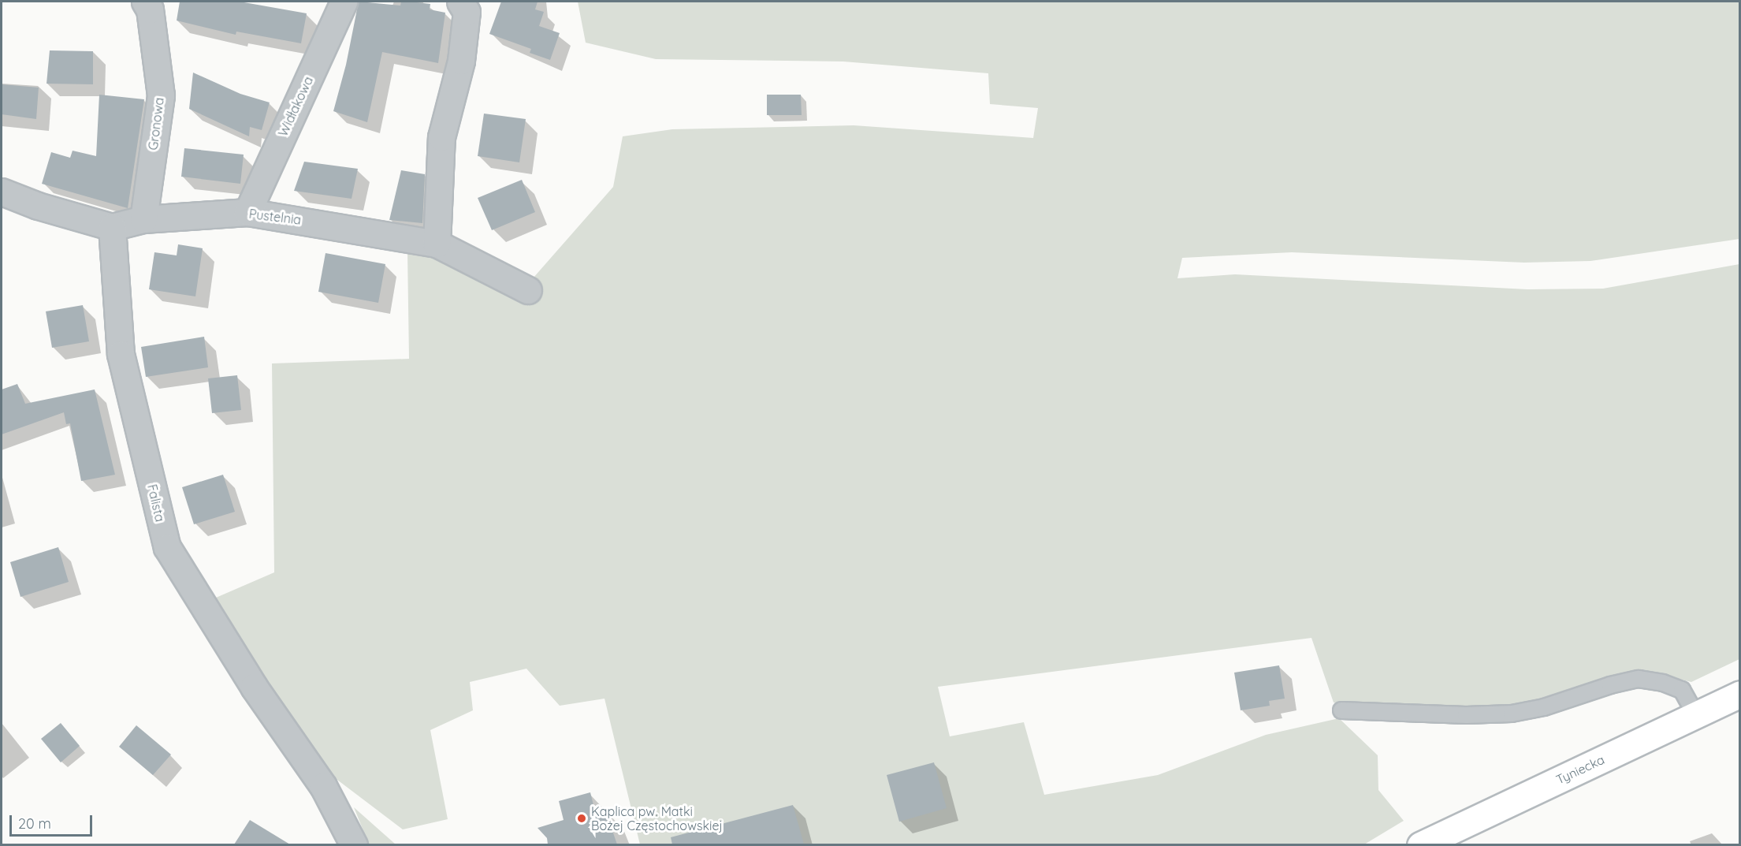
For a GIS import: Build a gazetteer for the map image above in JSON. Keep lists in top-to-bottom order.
{
  "streets": {
    "street": [
      "Widłakowa",
      "Gronowa",
      "Pustelnia",
      "Falista",
      "Tyniecka"
    ]
  },
  "crossings": [
    ["Widłakowa", "Pustelnia"],
    ["Gronowa", "Pustelnia"],
    ["Pustelnia", "Falista"]
  ],
  "places": ["Kaplica pw. Matki Bożej Częstochowskiej"],
  "scale_bar": "20 m"
}
